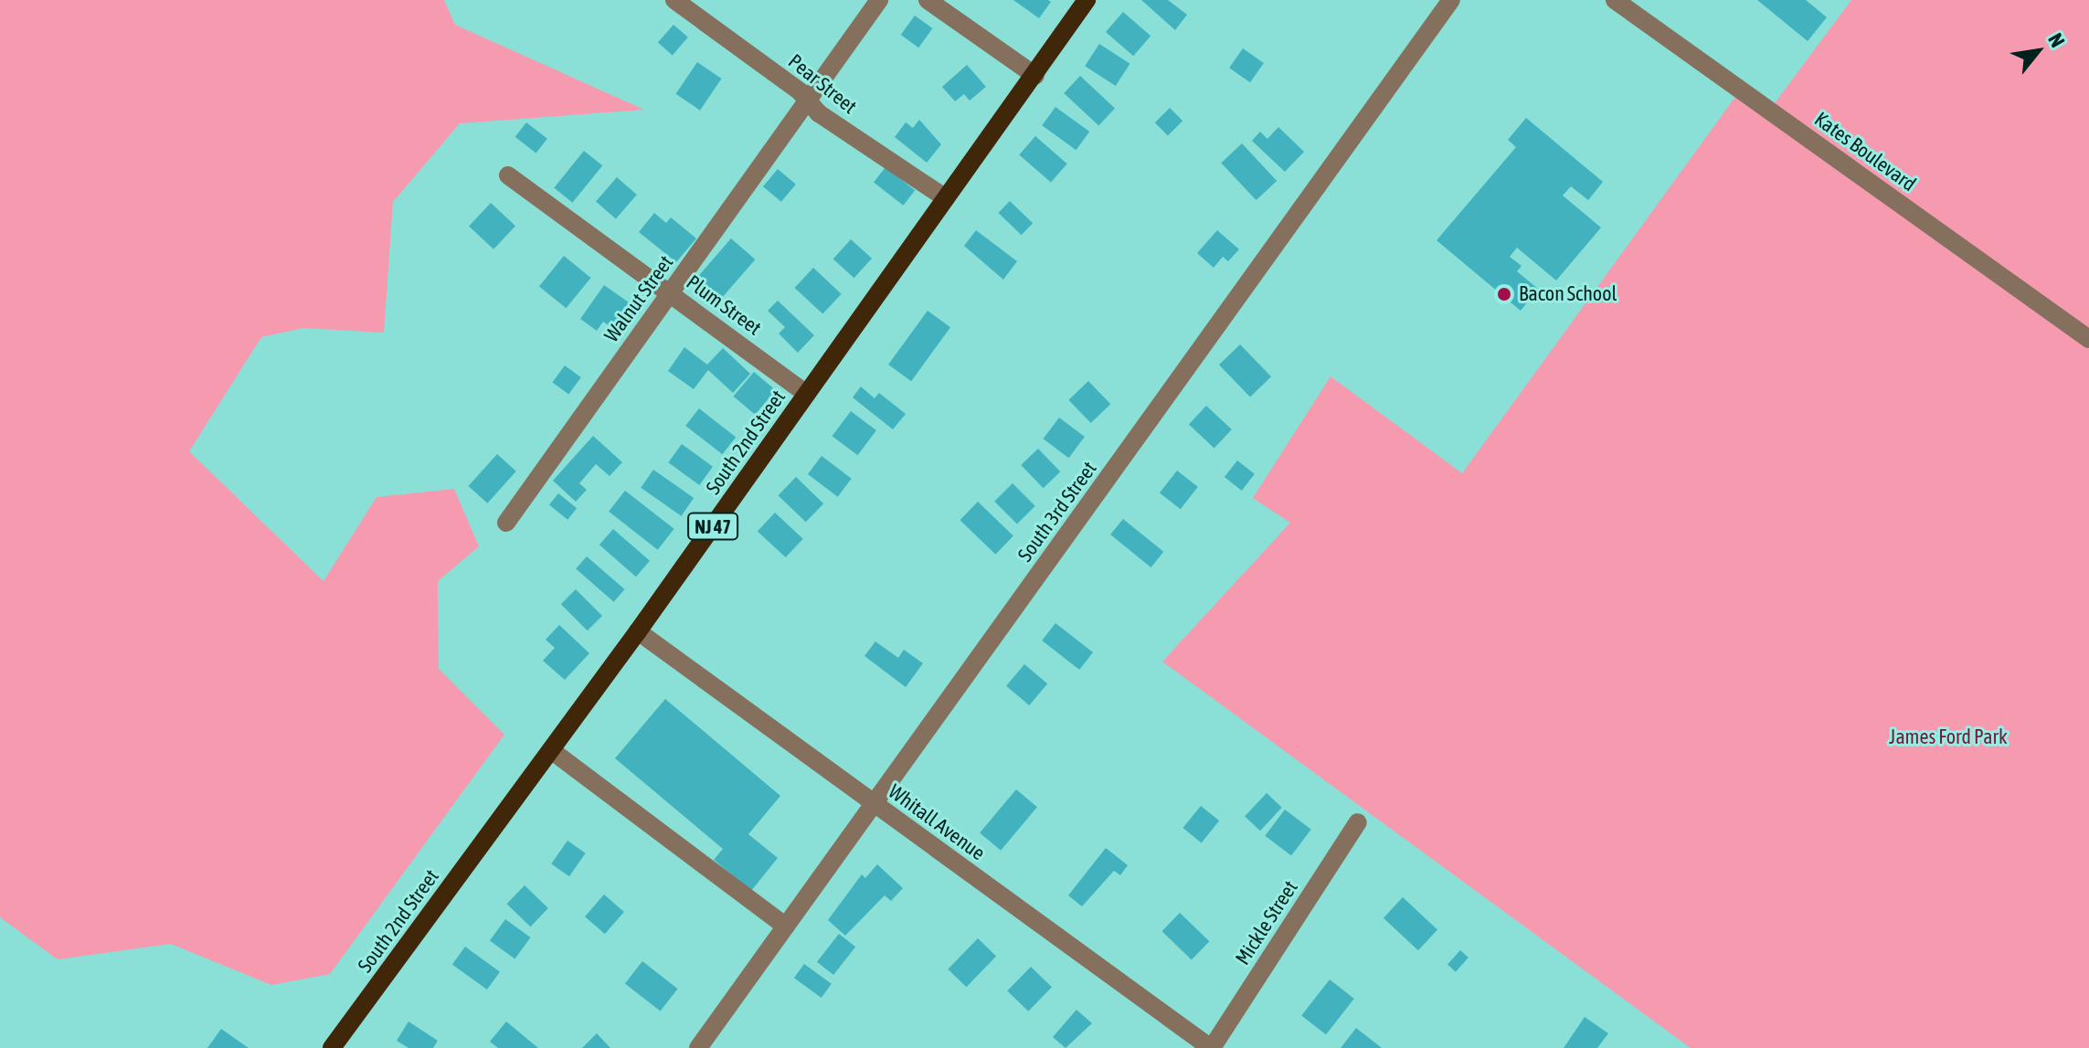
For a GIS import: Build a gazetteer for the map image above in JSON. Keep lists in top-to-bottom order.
{
  "streets": {
    "main road": ["South 2nd Street", "NJ 47"],
    "street": [
      "Pear Street",
      "Kates Boulevard",
      "Walnut Street",
      "Plum Street",
      "South 3rd Street",
      "Whitall Avenue",
      "Mickle Street"
    ]
  },
  "crossings": [
    ["Pear Street", "Walnut Street"],
    ["Pear Street", "South 2nd Street"],
    ["Walnut Street", "Plum Street"],
    ["Plum Street", "South 2nd Street"],
    ["South 2nd Street", "Whitall Avenue"],
    ["South 3rd Street", "Whitall Avenue"],
    ["Whitall Avenue", "Mickle Street"]
  ],
  "parks": ["James Ford Park"],
  "places": ["Bacon School"],
  "north": "top right"
}
